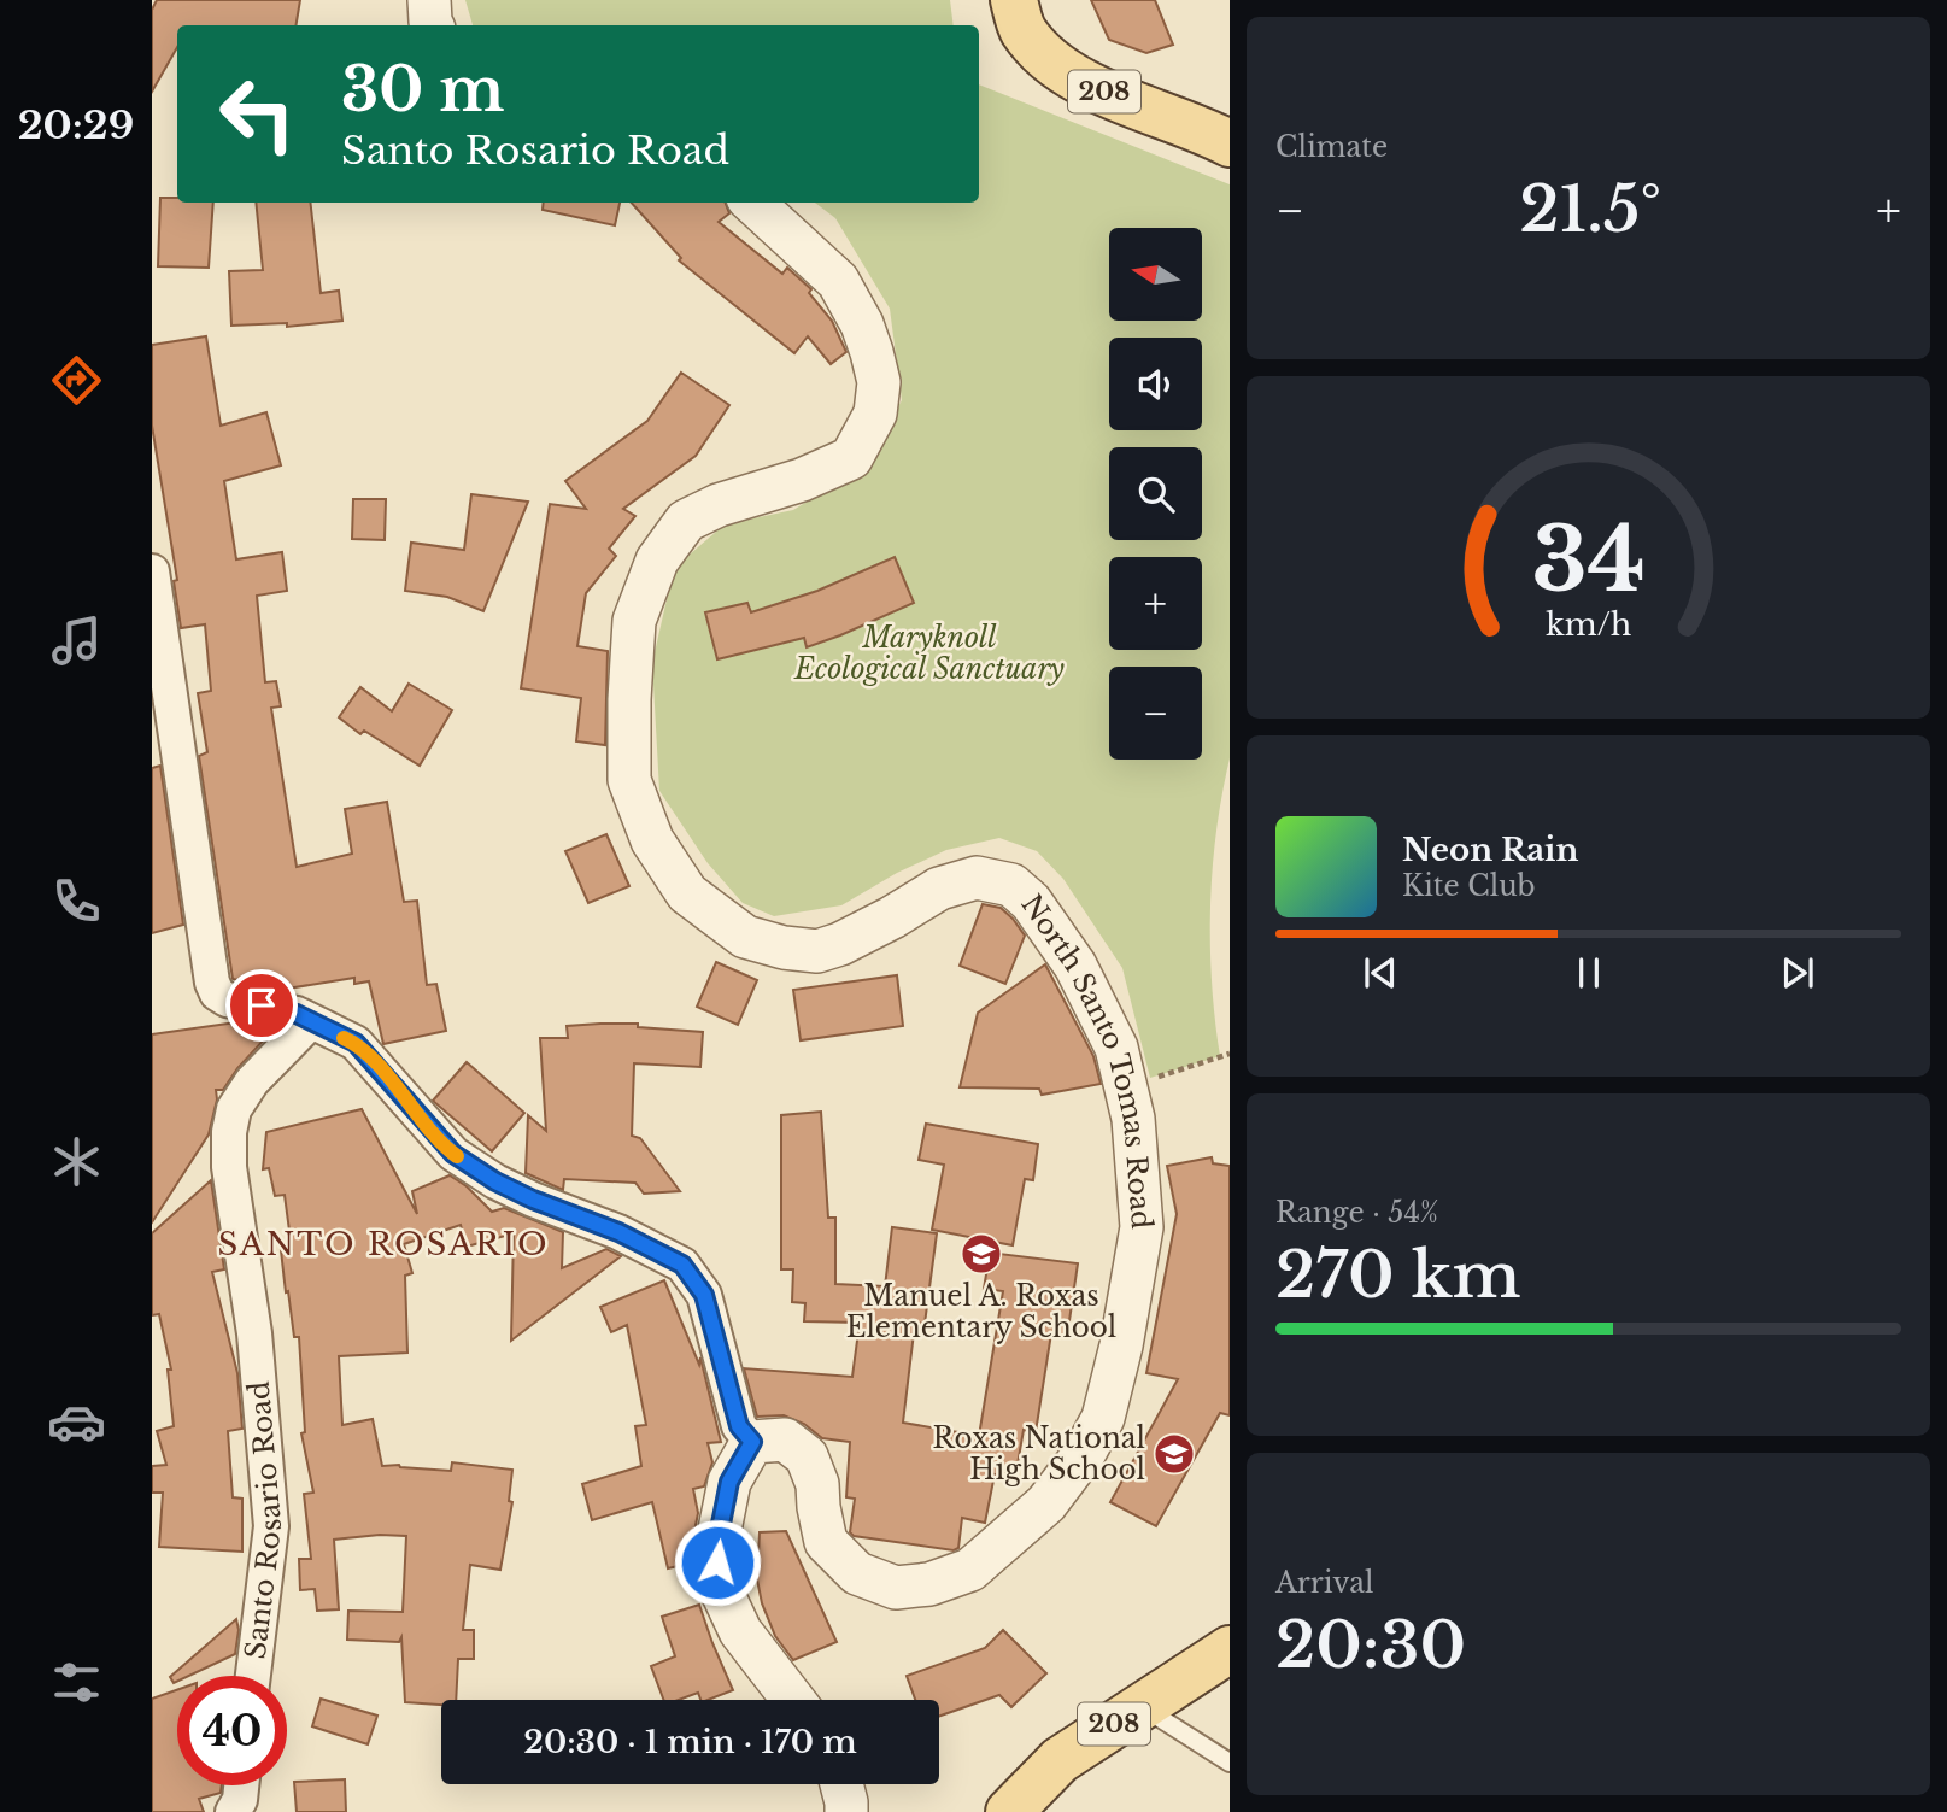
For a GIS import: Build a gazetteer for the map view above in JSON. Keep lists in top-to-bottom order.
{
  "streets": {
    "main road": ["208"],
    "street": ["North Santo Tomas Road", "Santo Rosario Road"]
  },
  "districts": ["SANTO ROSARIO"],
  "parks": ["Maryknoll Ecological Sanctuary"],
  "places": {
    "school or university": ["Manuel A. Roxas Elementary School", "Roxas National High School"]
  },
  "north": "left",
  "page": {
    "tabs": "20:29",
    "tile": [
      "Climate",
      ["Range · 54%", "270 km"],
      ["Arrival", "20:30"]
    ],
    "turn": ["30 m", "Santo Rosario Road"],
    "heat": ["−", "21.5°", "+"],
    "map_buttons": ["+", "−"],
    "song": ["Neon Rain", "Kite Club"],
    "limit": "40",
    "trip": "20:30 · 1 min · 170 m",
    "gauge": ["34", "km/h"]
  }
}
